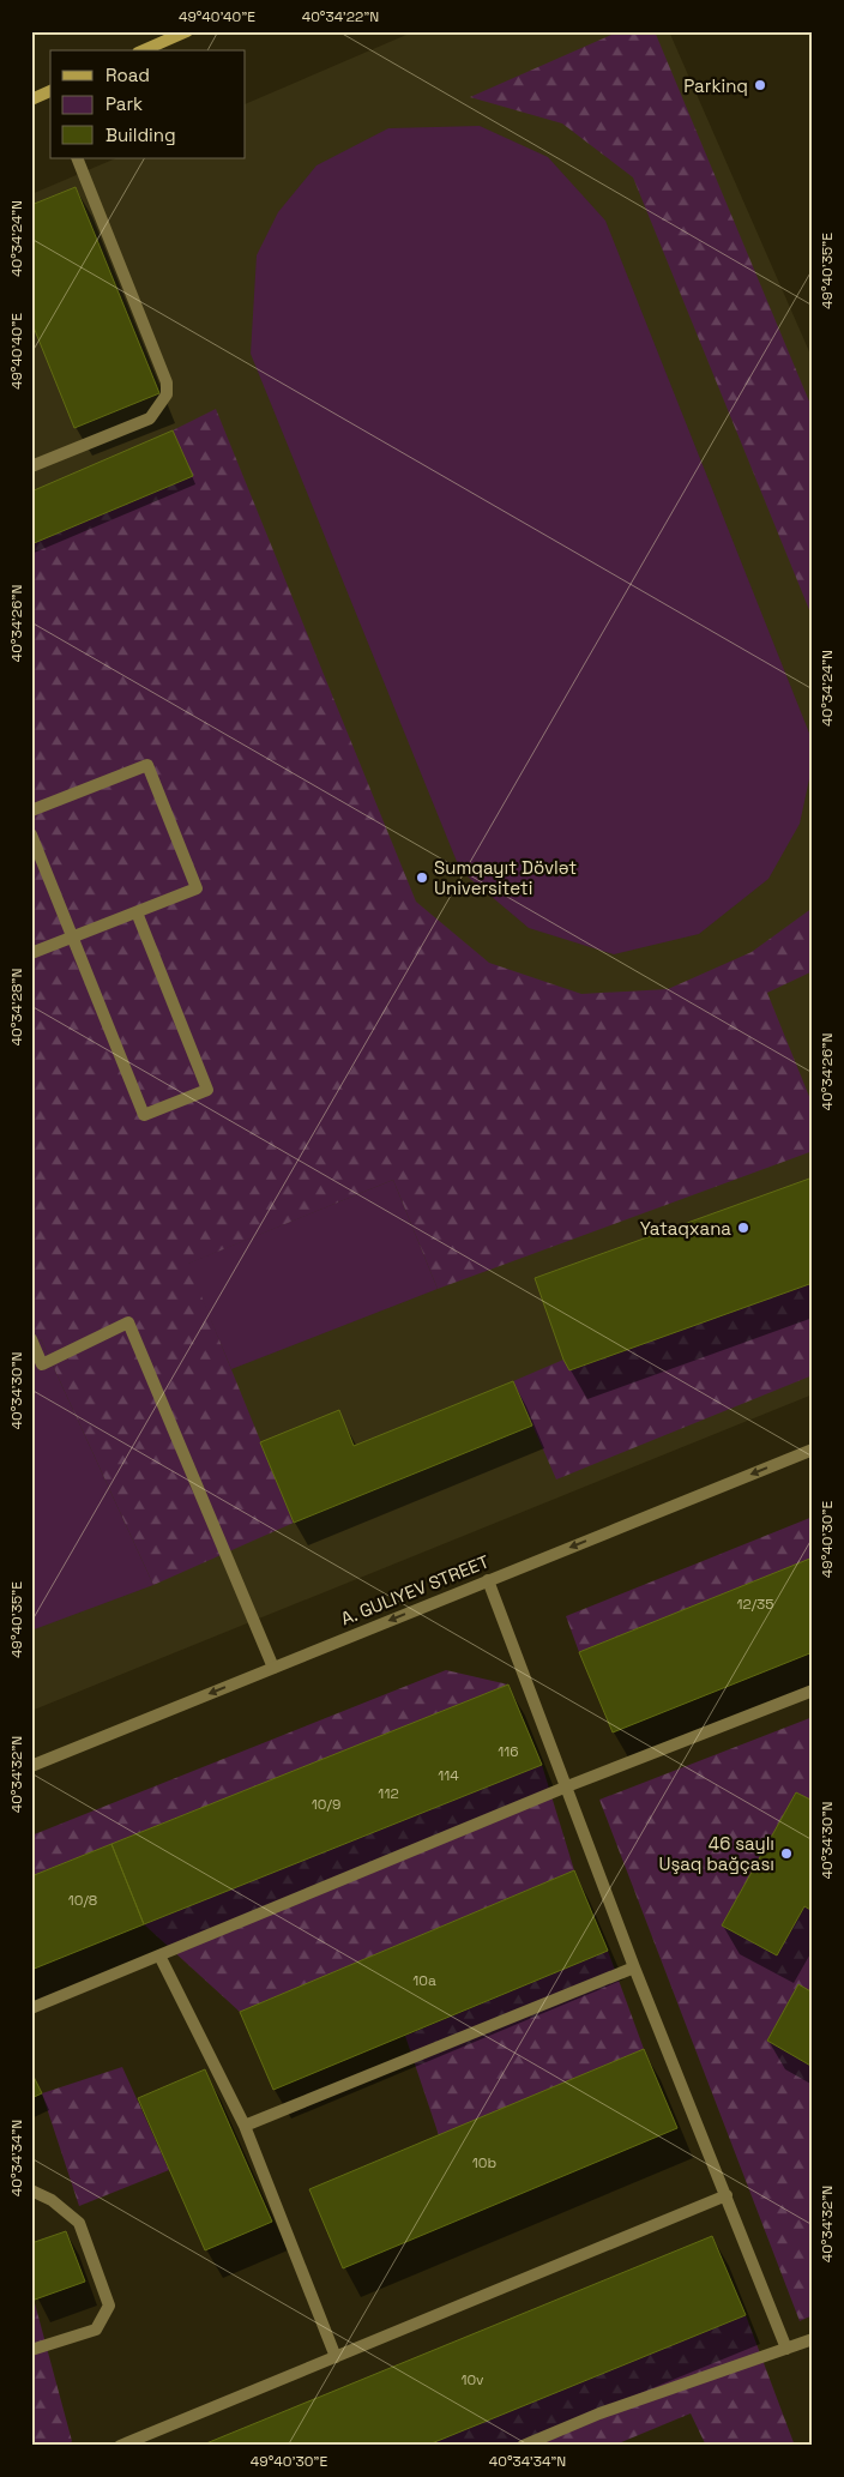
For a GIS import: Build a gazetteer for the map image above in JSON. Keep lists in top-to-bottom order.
{
  "streets": {
    "street": ["A. GULIYEV STREET"]
  },
  "one_way": ["A. GULIYEV STREET"],
  "places": [
    "Parkinq",
    "Sumqayıt Dövlət Universiteti",
    "Yataqxana",
    "46 saylı Uşaq bağçası"
  ],
  "house_numbers": [
    "12/35",
    "116",
    "114",
    "112",
    "10/9",
    "10/8",
    "10a",
    "10b",
    "10v"
  ],
  "legend": ["Road", "Park", "Building"],
  "coordinates": [
    "49°40'40\"E",
    "40°34'22\"N",
    "40°34'24\"N",
    "49°40'35\"E",
    "40°34'26\"N",
    "40°34'28\"N",
    "40°34'30\"N",
    "49°40'30\"E",
    "40°34'32\"N",
    "40°34'34\"N"
  ]
}
